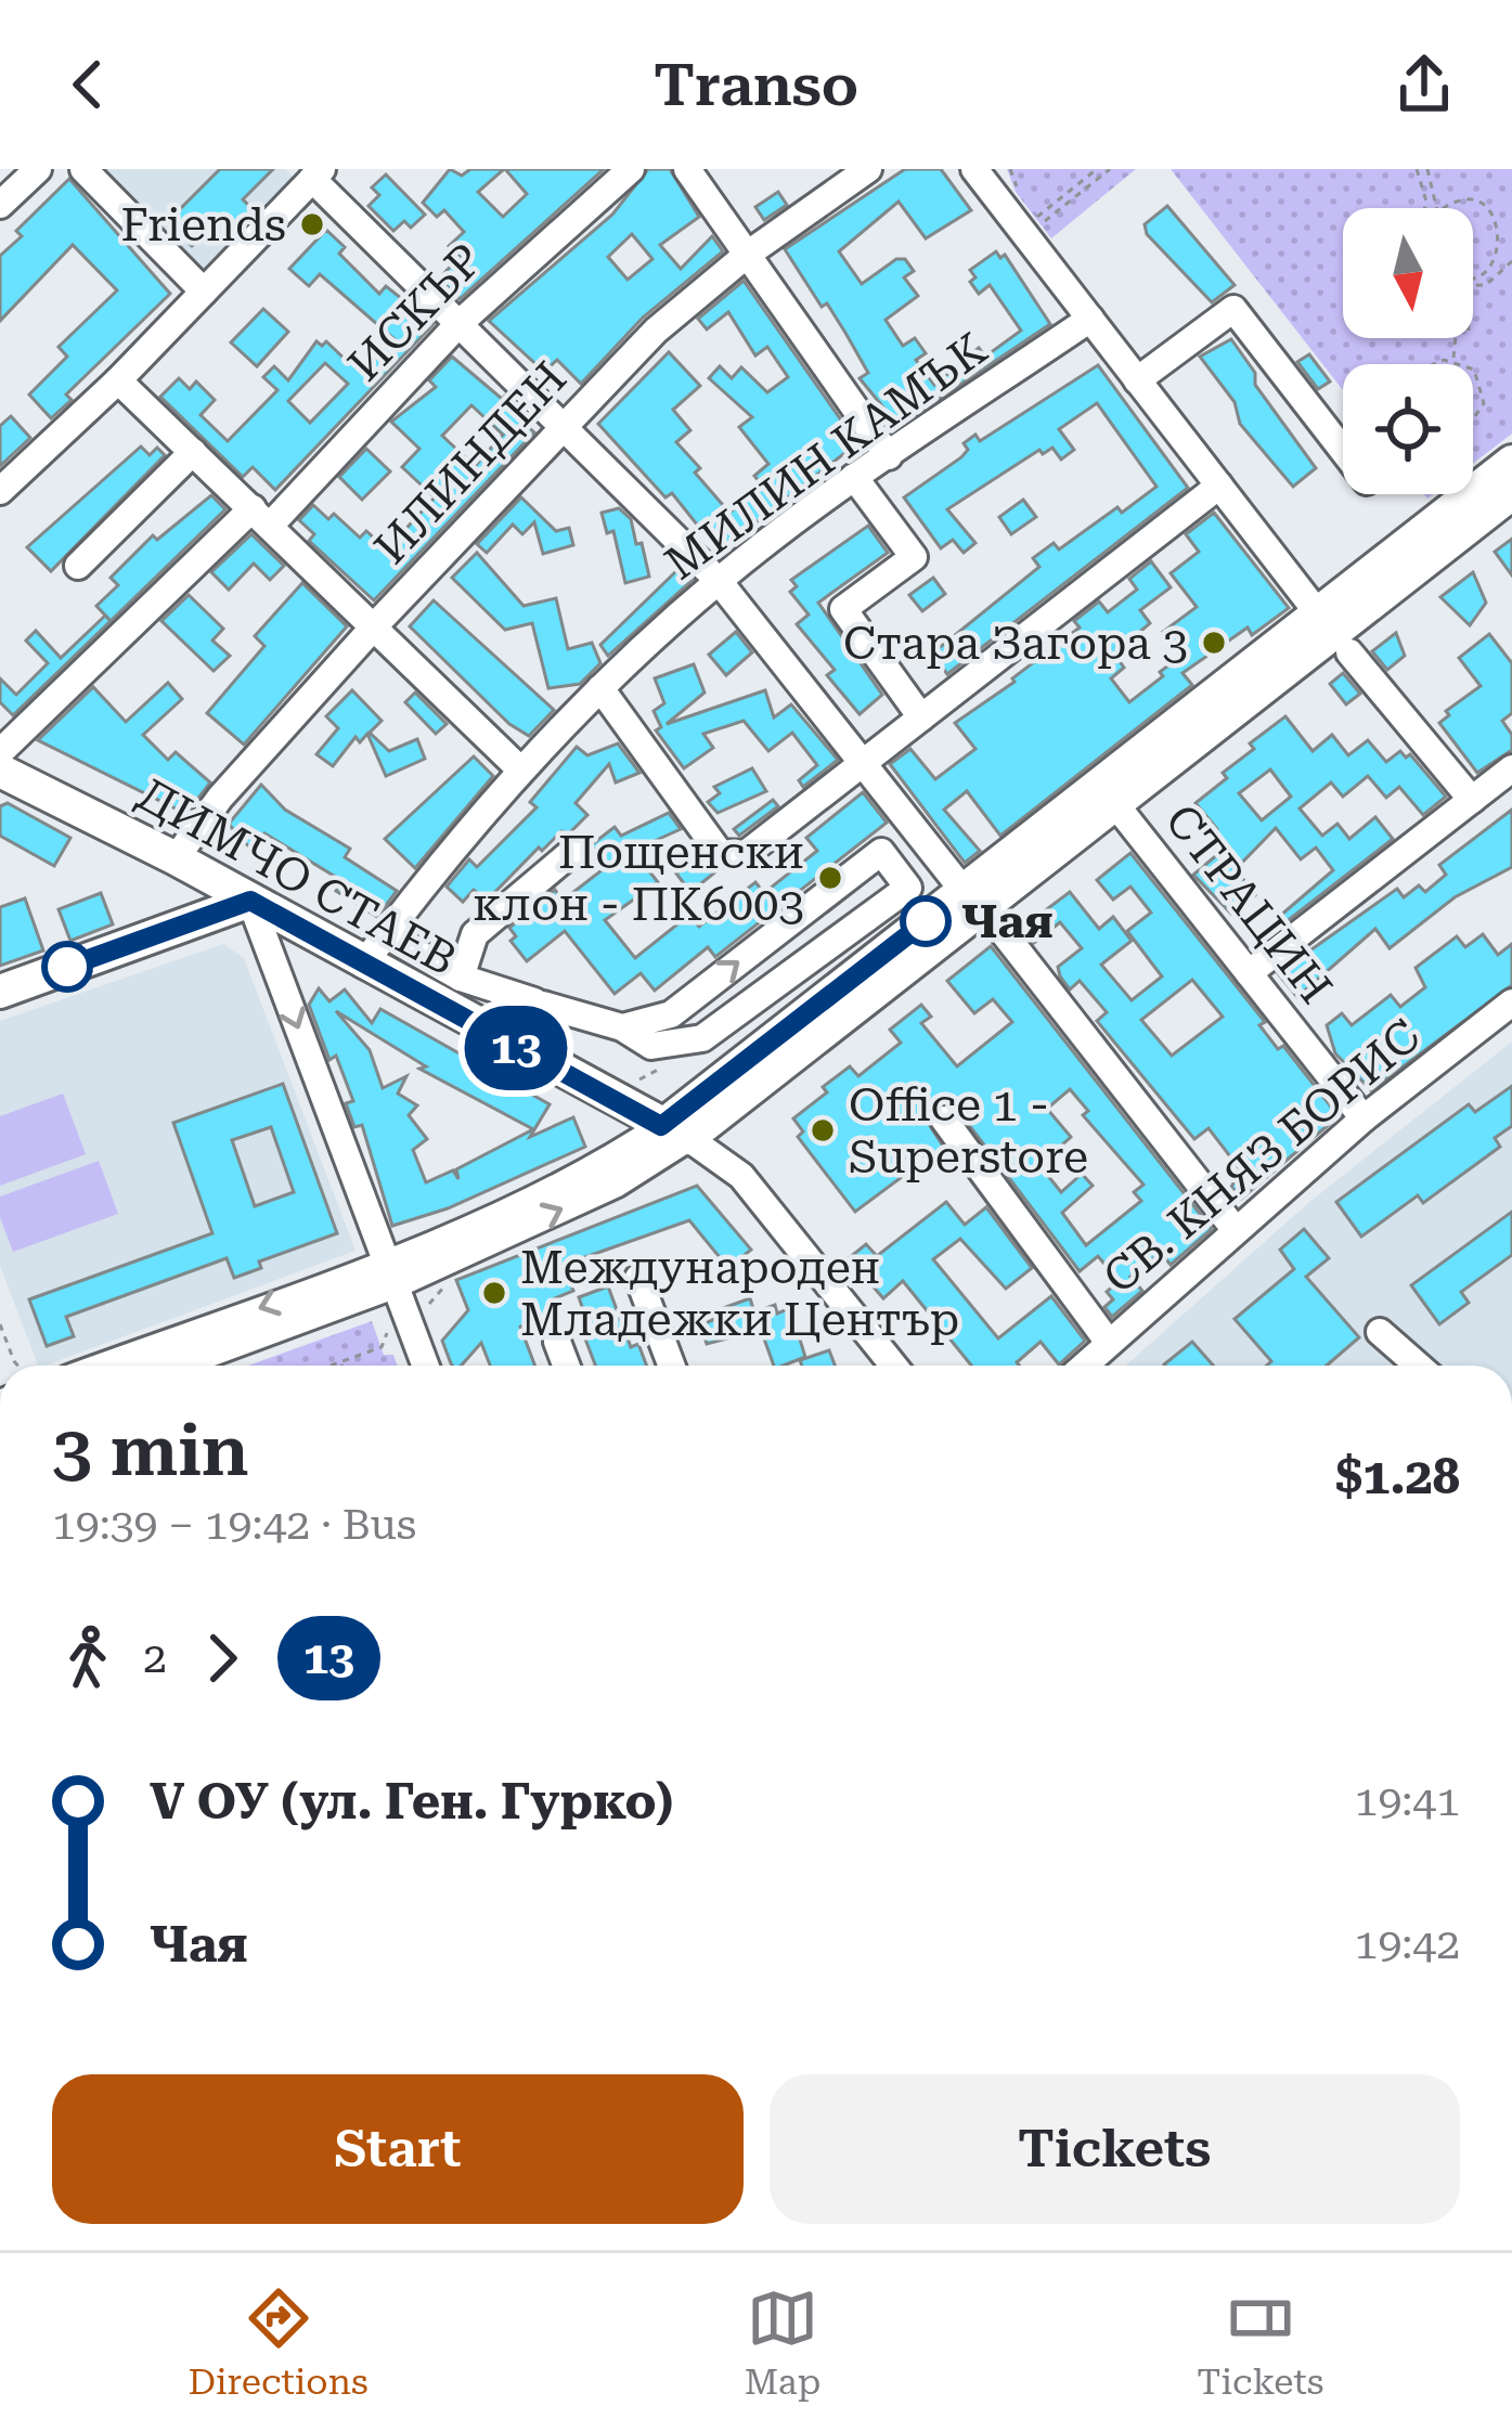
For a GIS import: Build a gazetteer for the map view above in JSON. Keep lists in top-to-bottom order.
{
  "streets": {
    "main road": ["ДИМЧО СТАЕВ"],
    "street": [
      "ИСКЪР",
      "МИЛИН КАМЪК",
      "ИЛИНДЕН",
      "СТРАЦИН",
      "СВ. КНЯЗ БОРИС"
    ]
  },
  "crossings": [
    ["МИЛИН КАМЪК", "ДИМЧО СТАЕВ"],
    ["ИЛИНДЕН", "ДИМЧО СТАЕВ"],
    ["СТРАЦИН", "СВ. КНЯЗ БОРИС"]
  ],
  "places": [
    "Friends",
    "Стара Загора 3",
    "Пощенски клон - ПК6003",
    "Чая",
    "Office 1 - Superstore",
    "Международен Младежки Център"
  ],
  "lines": ["bus line 13"],
  "north": "bottom",
  "page": {
    "header": "Transo",
    "on_map": "13",
    "heading": ["3 min", "19:39 – 19:42 · Bus", "$1.28"],
    "legs": ["2", "13"],
    "list": [
      {
        "name": "V ОУ (ул. Ген. Гурко)",
        "value": "19:41"
      },
      {
        "name": "Чая",
        "value": "19:42"
      }
    ],
    "buttons": ["Start", "Tickets"],
    "tabs": ["Directions", "Map", "Tickets"]
  }
}
